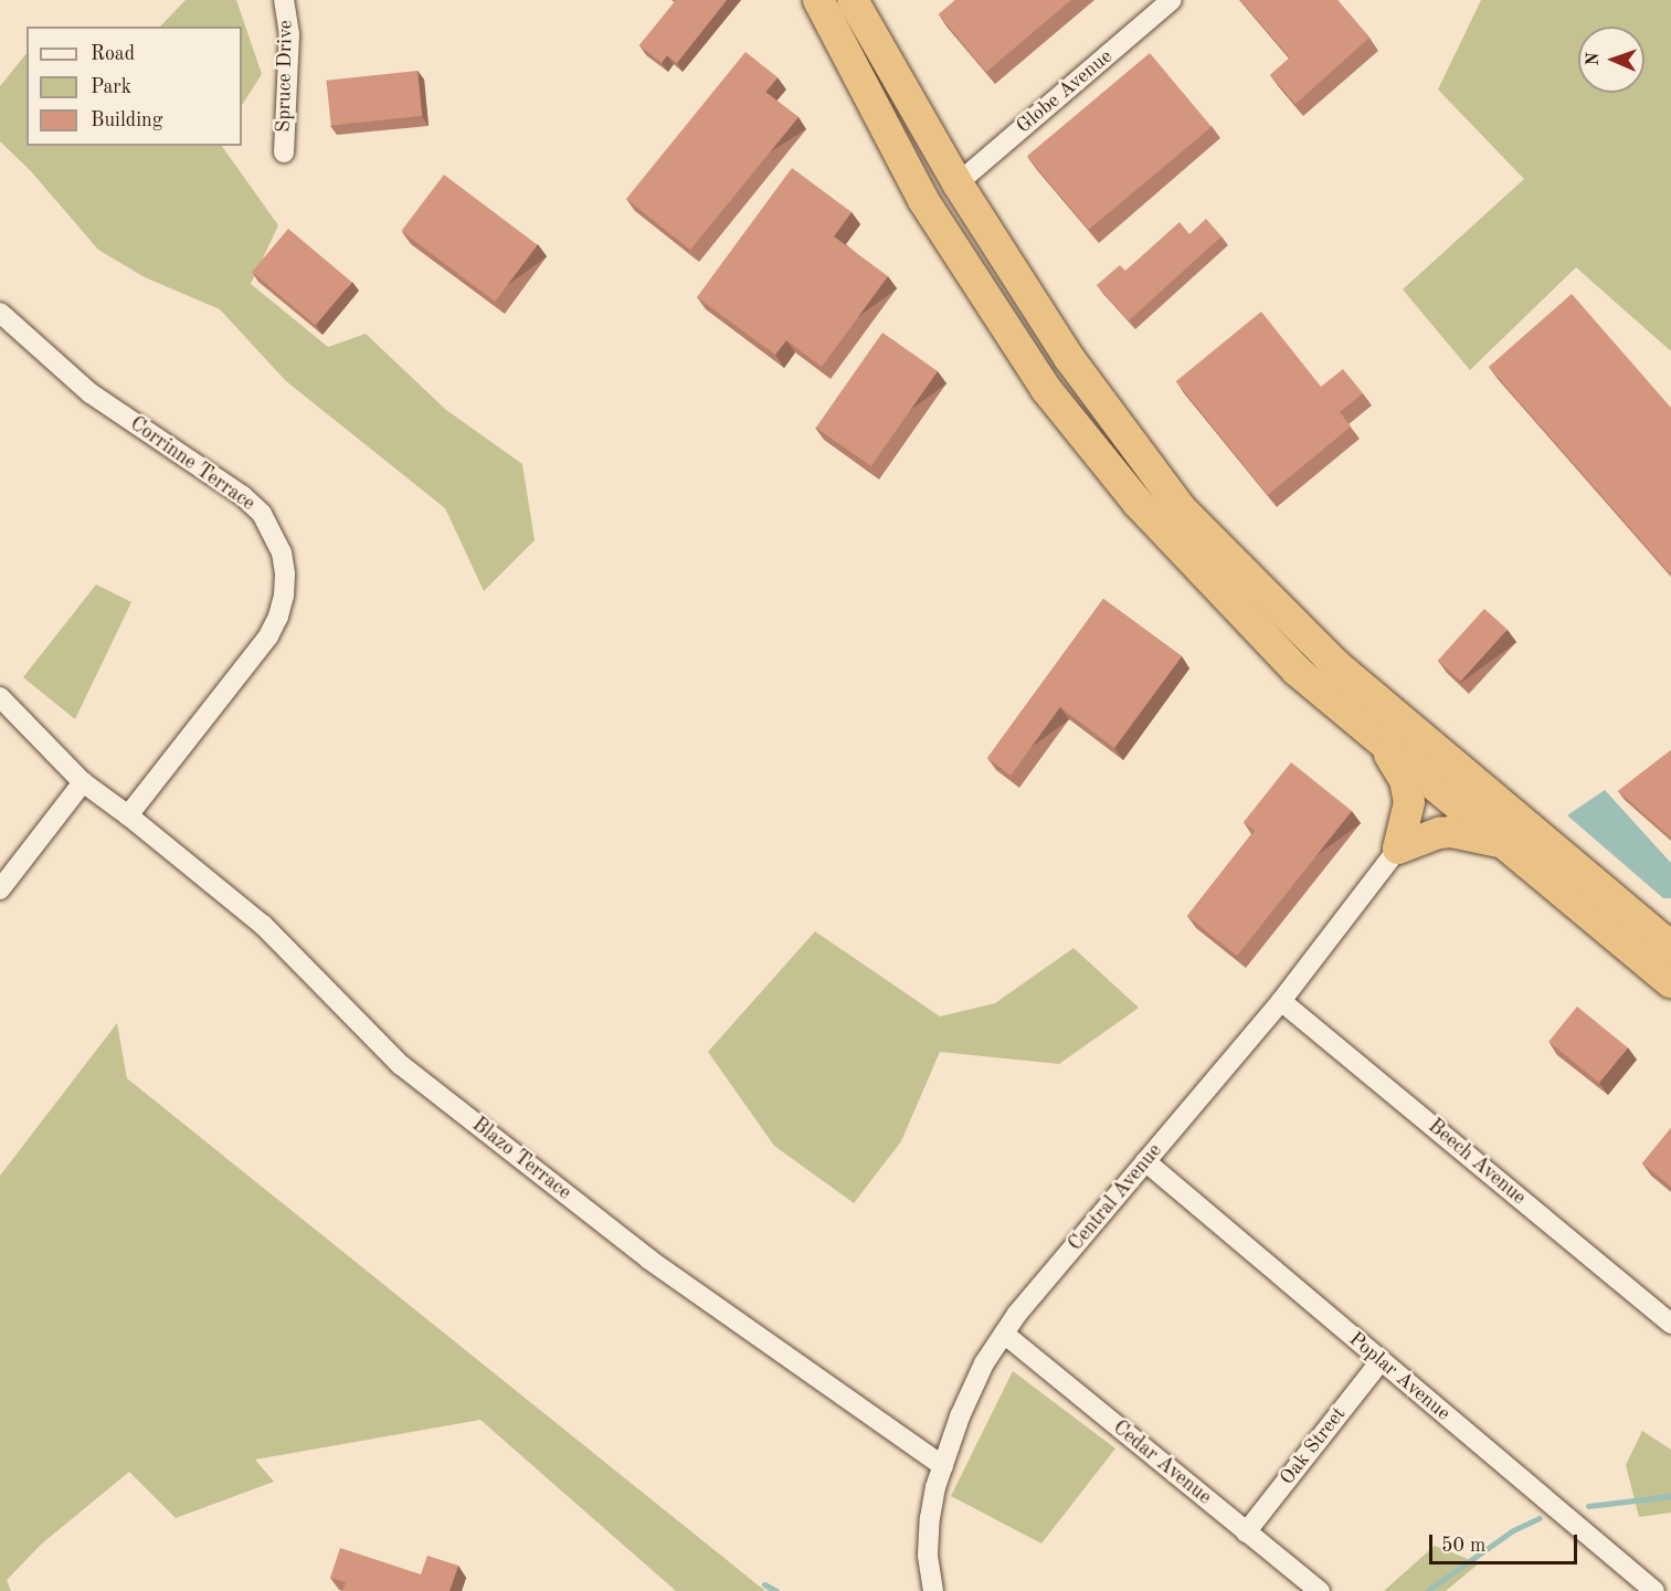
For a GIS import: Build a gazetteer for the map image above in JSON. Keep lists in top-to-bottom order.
{
  "streets": {
    "street": [
      "Spruce Drive",
      "Globe Avenue",
      "Corrinne Terrace",
      "Blazo Terrace",
      "Beech Avenue",
      "Central Avenue",
      "Poplar Avenue",
      "Oak Street",
      "Cedar Avenue"
    ]
  },
  "crossings": [
    ["Corrinne Terrace", "Blazo Terrace"],
    ["Blazo Terrace", "Central Avenue"],
    ["Beech Avenue", "Central Avenue"],
    ["Central Avenue", "Poplar Avenue"],
    ["Central Avenue", "Cedar Avenue"],
    ["Poplar Avenue", "Oak Street"],
    ["Oak Street", "Cedar Avenue"]
  ],
  "legend": ["Road", "Park", "Building"],
  "scale_bar": "50 m",
  "north": "left"
}
